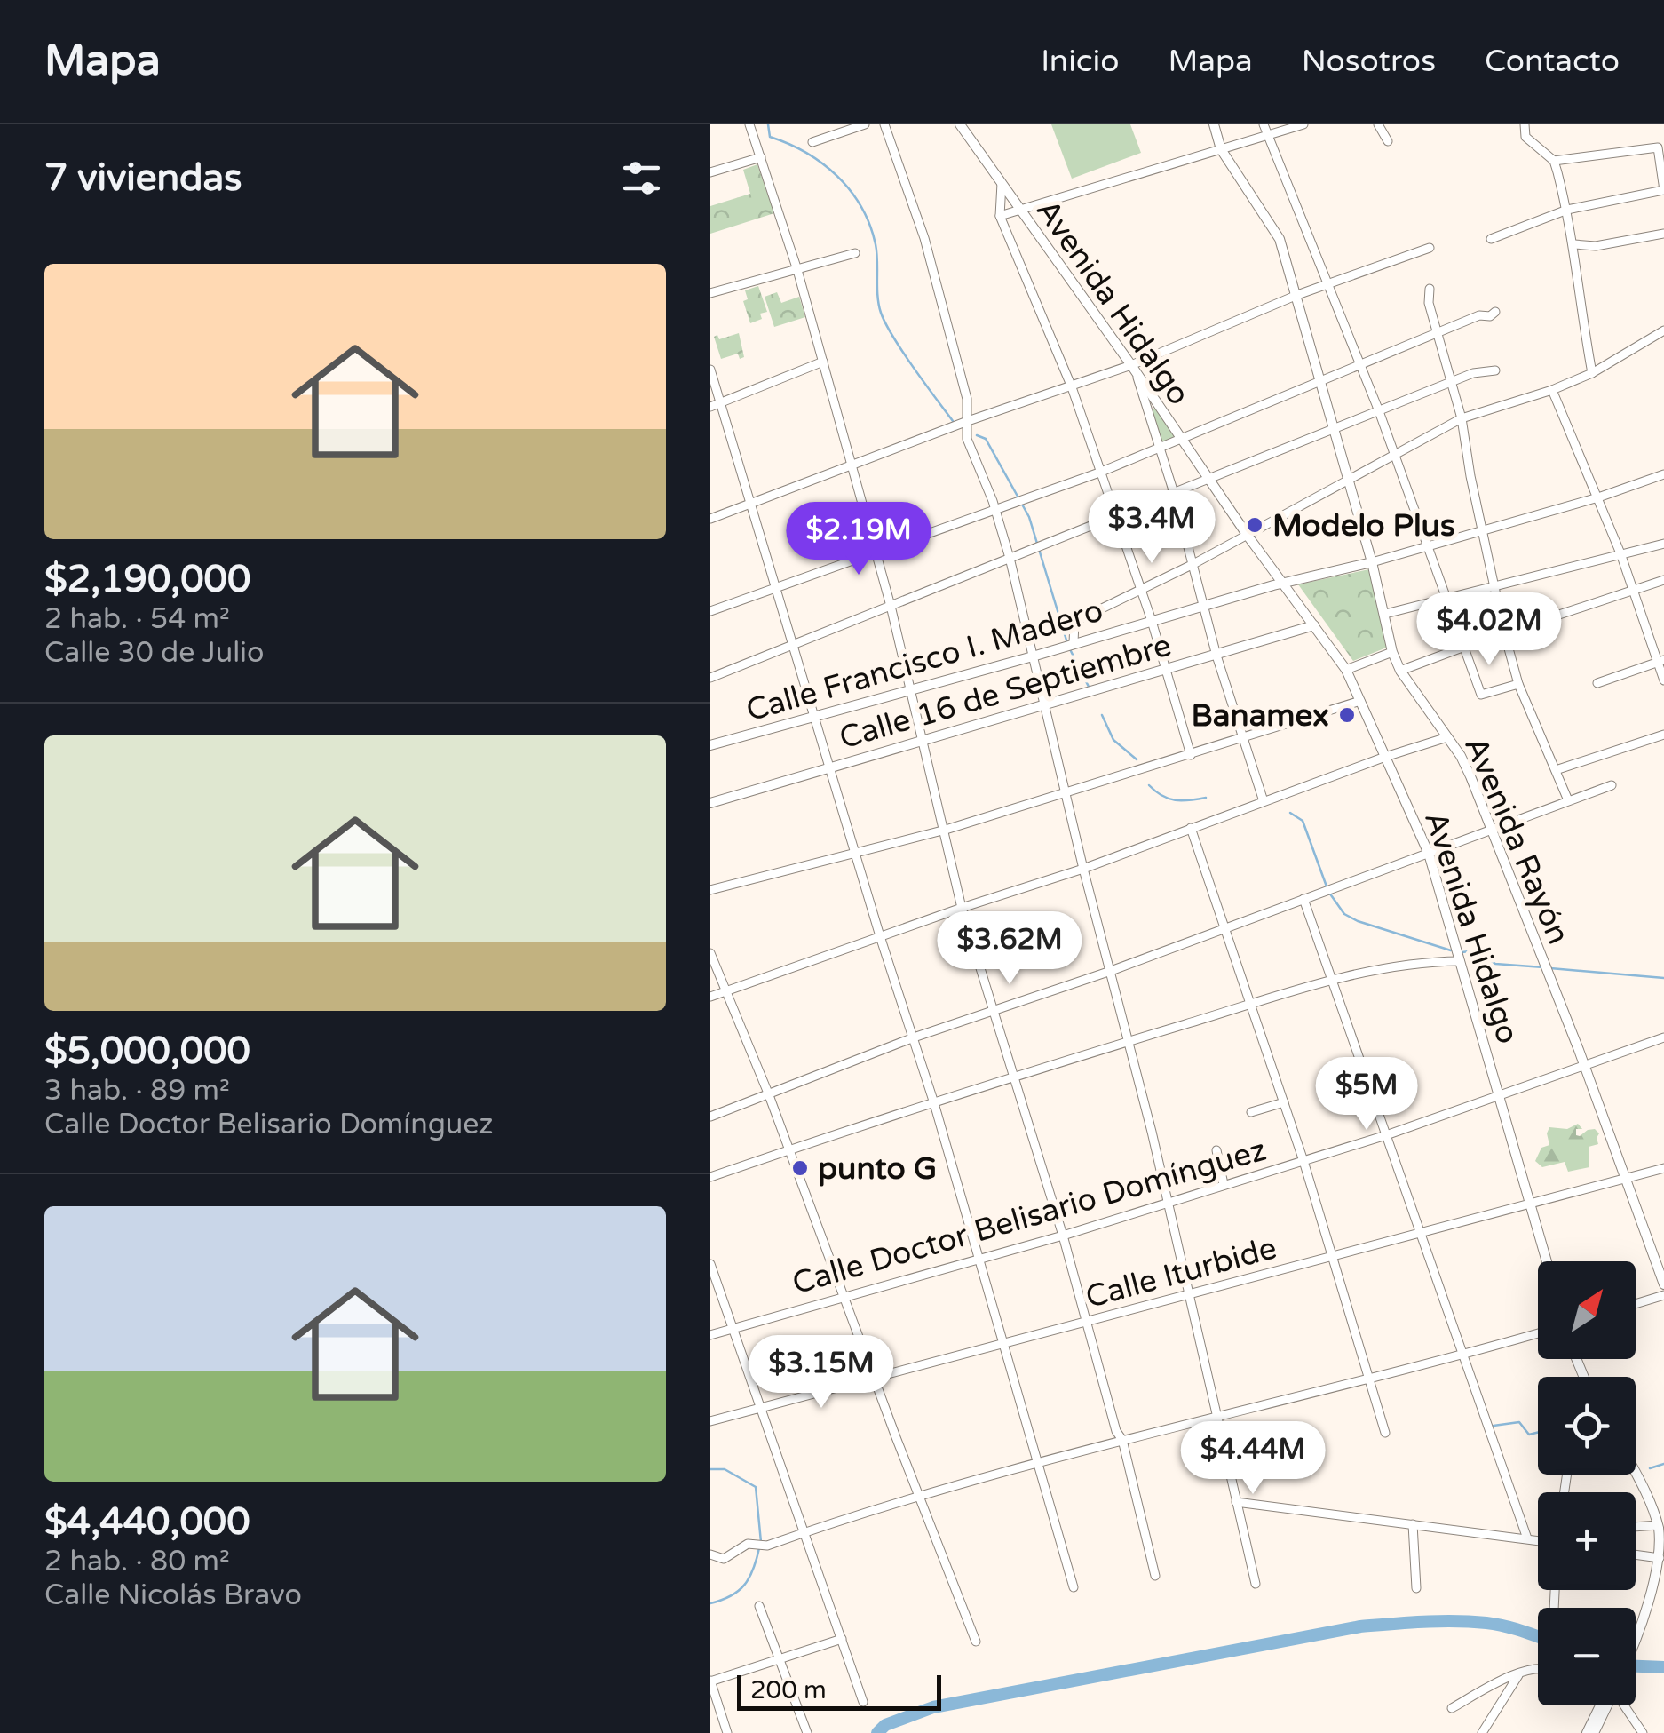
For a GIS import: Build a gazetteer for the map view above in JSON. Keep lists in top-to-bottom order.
{
  "streets": {
    "main road": [
      "Avenida Hidalgo",
      "Calle Francisco I. Madero",
      "Calle 16 de Septiembre",
      "Avenida Rayón"
    ],
    "street": ["Calle Doctor Belisario Domínguez", "Calle Iturbide"]
  },
  "crossings": [
    ["Avenida Hidalgo", "Calle Francisco I. Madero"],
    ["Avenida Hidalgo", "Calle 16 de Septiembre"],
    ["Avenida Hidalgo", "Calle Doctor Belisario Domínguez"],
    ["Avenida Hidalgo", "Calle Iturbide"],
    ["Calle Francisco I. Madero", "Avenida Rayón"],
    ["Avenida Rayón", "Calle Doctor Belisario Domínguez"],
    ["Avenida Rayón", "Calle Iturbide"]
  ],
  "places": ["Modelo Plus", "Banamex", "punto G"],
  "scale_bar": "200 m",
  "north": "top right",
  "page": {
    "header": "Mapa",
    "nav": [
      "Inicio",
      "Mapa",
      "Nosotros",
      "Contacto"
    ],
    "heading": "7 viviendas",
    "list": [
      {
        "name": "$2,190,000",
        "note": "2 hab. · 54 m² · Calle 30 de Julio"
      },
      {
        "name": "$5,000,000",
        "note": "3 hab. · 89 m² · Calle Doctor Belisario Domínguez"
      },
      {
        "name": "$4,440,000",
        "note": "2 hab. · 80 m² · Calle Nicolás Bravo"
      }
    ],
    "price": [
      "$3.4M",
      "$2.19M",
      "$4.02M",
      "$3.62M",
      "$5M",
      "$3.15M",
      "$4.44M"
    ],
    "map_buttons": ["+", "−"],
    "scale": "200 m"
  }
}
